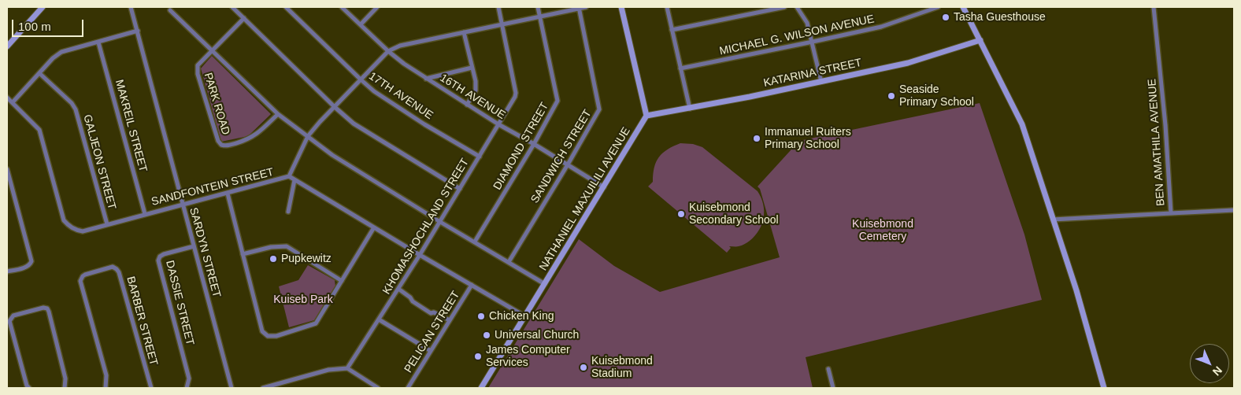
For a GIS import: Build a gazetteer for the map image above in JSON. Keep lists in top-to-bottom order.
{
  "streets": {
    "street": [
      "MICHAEL G. WILSON AVENUE",
      "KATARINA STREET",
      "17TH AVENUE",
      "16TH AVENUE",
      "PARK ROAD",
      "MAKREIL STREET",
      "BEN AMATHILA AVENUE",
      "DIAMOND STREET",
      "SANDWICH STREET",
      "GALJEON STREET",
      "SANDFONTEIN STREET",
      "NATHANIEL MAXUILILI AVENUE",
      "KHOMASHOCHLAND STREET",
      "SARDYN STREET",
      "DASSIE STREET",
      "BARBER STREET",
      "PELICAN STREET"
    ]
  },
  "crossings": [
    ["KATARINA STREET", "NATHANIEL MAXUILILI AVENUE"],
    ["17TH AVENUE", "SANDFONTEIN STREET"],
    ["17TH AVENUE", "KHOMASHOCHLAND STREET"],
    ["16TH AVENUE", "DIAMOND STREET"],
    ["16TH AVENUE", "SANDWICH STREET"],
    ["16TH AVENUE", "SANDFONTEIN STREET"],
    ["16TH AVENUE", "NATHANIEL MAXUILILI AVENUE"],
    ["16TH AVENUE", "KHOMASHOCHLAND STREET"],
    ["MAKREIL STREET", "SANDFONTEIN STREET"],
    ["DIAMOND STREET", "SANDFONTEIN STREET"],
    ["SANDWICH STREET", "SANDFONTEIN STREET"],
    ["GALJEON STREET", "SANDFONTEIN STREET"],
    ["SANDFONTEIN STREET", "KHOMASHOCHLAND STREET"],
    ["SANDFONTEIN STREET", "SARDYN STREET"],
    ["SARDYN STREET", "DASSIE STREET"]
  ],
  "parks": ["Kuisebmond Cemetery", "Kuiseb Park"],
  "places": [
    "Tasha Guesthouse",
    "Seaside Primary School",
    "Immanuel Ruiters Primary School",
    "Kuisebmond Secondary School",
    "Pupkewitz",
    "Chicken King",
    "Universal Church",
    "James Computer Services",
    "Kuisebmond Stadium"
  ],
  "scale_bar": "100 m",
  "north": "bottom right"
}
